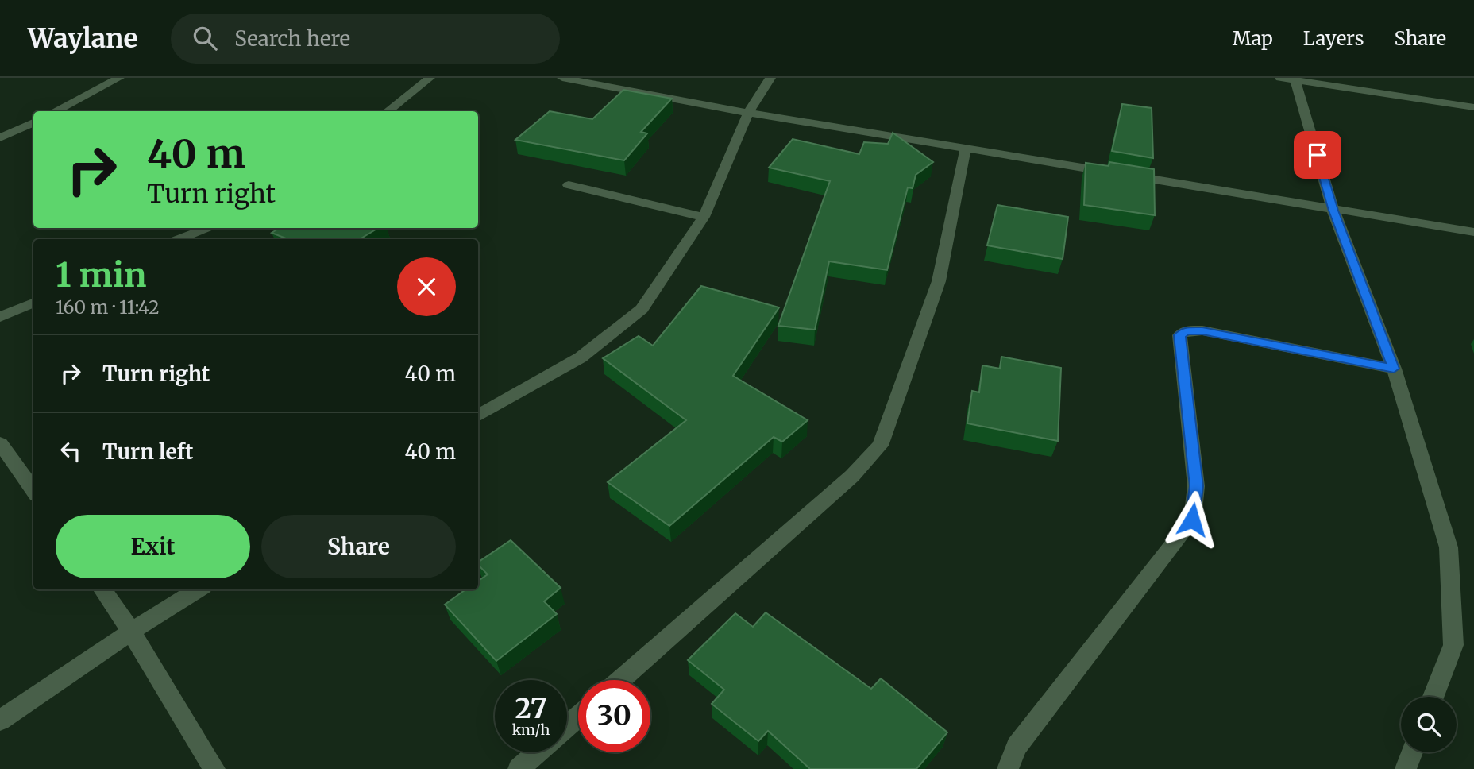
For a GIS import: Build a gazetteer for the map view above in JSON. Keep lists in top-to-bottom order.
{
  "page": {
    "header": "Waylane",
    "search": "Search here",
    "nav": ["Map", "Layers", "Share"],
    "turn": ["40 m", "Turn right"],
    "heading": ["1 min", "160 m · 11:42"],
    "list": [
      {
        "name": "Turn right",
        "value": "40 m"
      },
      {
        "name": "Turn left",
        "value": "40 m"
      }
    ],
    "buttons": ["Exit", "Share"],
    "speed": "27 km/h",
    "limit": "30"
  }
}
